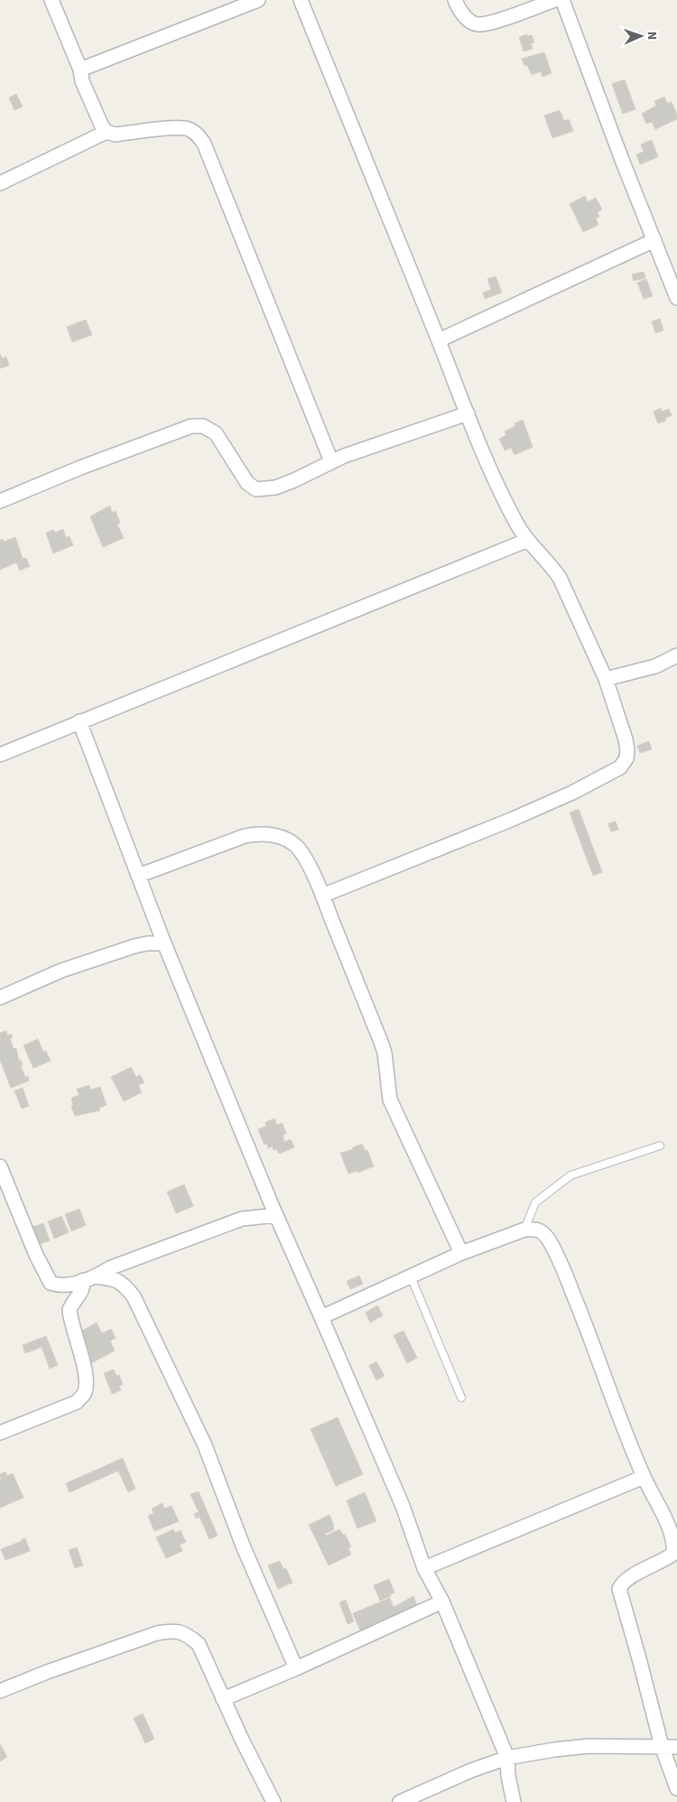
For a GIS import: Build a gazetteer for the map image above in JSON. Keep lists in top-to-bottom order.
{
  "north": "right"
}
